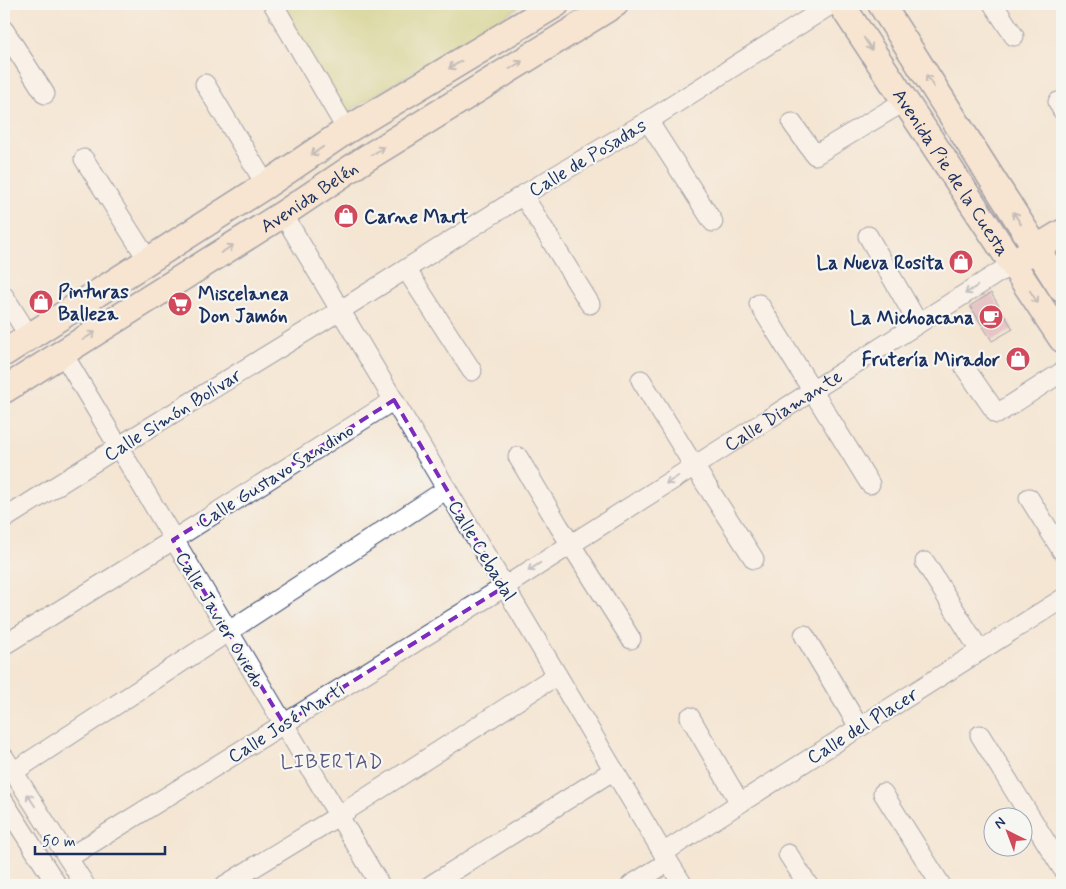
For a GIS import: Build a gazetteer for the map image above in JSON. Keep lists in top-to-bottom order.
{
  "streets": {
    "main road": ["Avenida Pie de la Cuesta", "Avenida Belén", "Calle Diamante"],
    "street": [
      "Calle de Posadas",
      "Calle Simón Bolívar",
      "Calle Gustavo Sandino",
      "Calle Cebadal",
      "Calle Javier Oviedo",
      "Calle José Martí",
      "Calle del Placer"
    ]
  },
  "crossings": [
    ["Calle de Posadas", "Calle Simón Bolívar"],
    ["Calle de Posadas", "Calle Cebadal"],
    ["Avenida Pie de la Cuesta", "Calle Diamante"],
    ["Avenida Belén", "Calle Cebadal"],
    ["Avenida Belén", "Calle Javier Oviedo"],
    ["Calle Diamante", "Calle Cebadal"],
    ["Calle Diamante", "Calle José Martí"],
    ["Calle Simón Bolívar", "Calle Cebadal"],
    ["Calle Simón Bolívar", "Calle Javier Oviedo"],
    ["Calle Gustavo Sandino", "Calle Cebadal"],
    ["Calle Gustavo Sandino", "Calle Javier Oviedo"],
    ["Calle Cebadal", "Calle José Martí"],
    ["Calle Cebadal", "Calle del Placer"],
    ["Calle Javier Oviedo", "Calle José Martí"]
  ],
  "one_way": ["Calle Diamante"],
  "districts": ["LIBERTAD"],
  "places": {
    "shop": [
      "Carne Mart",
      "La Nueva Rosita",
      "Pinturas Balleza",
      "Frutería Mirador"
    ],
    "supermarket": ["Miscelanea Don Jamón"],
    "cafe": ["La Michoacana"]
  },
  "scale_bar": "50 m",
  "north": "top left"
}
